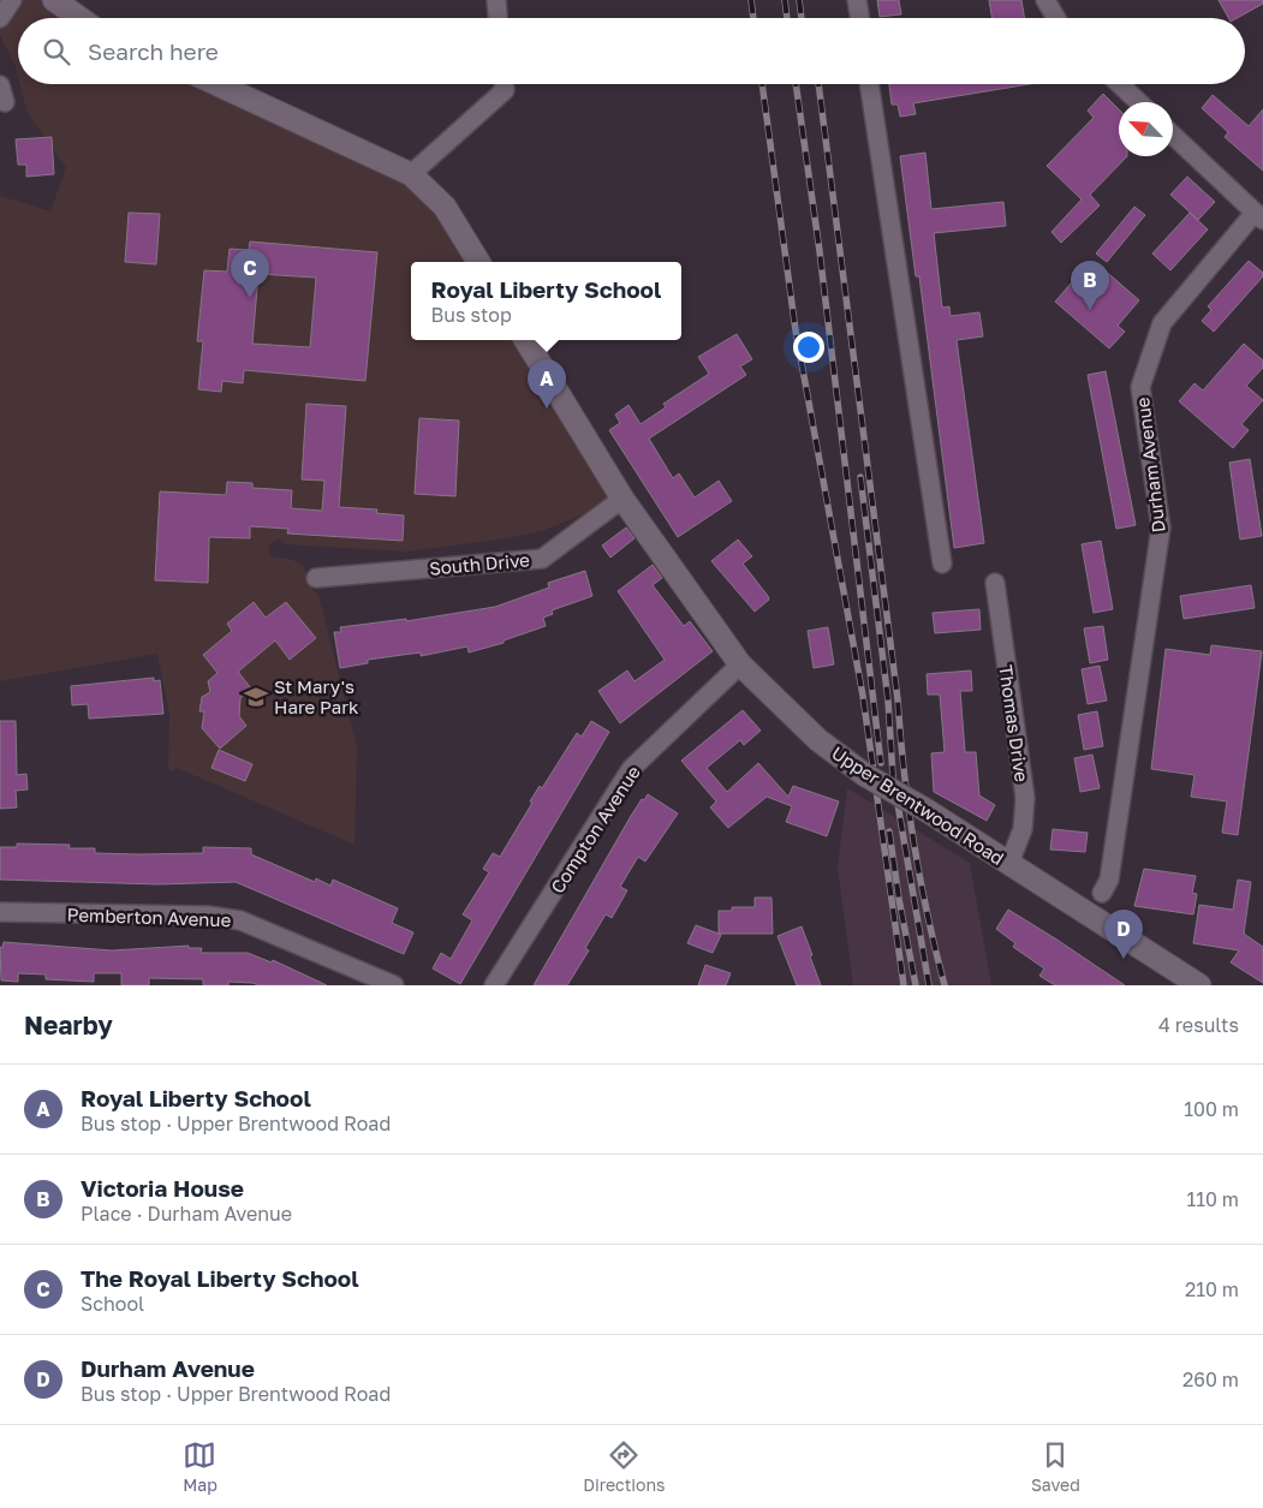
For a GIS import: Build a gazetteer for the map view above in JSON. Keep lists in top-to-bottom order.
{
  "streets": {
    "street": [
      "Durham Avenue",
      "South Drive",
      "Thomas Drive",
      "Upper Brentwood Road",
      "Compton Avenue",
      "Pemberton Avenue"
    ]
  },
  "crossings": [
    ["South Drive", "Upper Brentwood Road"],
    ["Thomas Drive", "Upper Brentwood Road"],
    ["Upper Brentwood Road", "Compton Avenue"]
  ],
  "places": {
    "school or university": ["St Mary's Hare Park"]
  },
  "north": "top left",
  "page": {
    "search": "Search here",
    "pins": [
      "C",
      "B",
      "A",
      "D"
    ],
    "popup": ["Royal Liberty School", "Bus stop"],
    "heading": ["Nearby", "4 results"],
    "list": [
      {
        "mark": "A",
        "name": "Royal Liberty School",
        "note": "Bus stop · Upper Brentwood Road",
        "value": "100 m"
      },
      {
        "mark": "B",
        "name": "Victoria House",
        "note": "Place · Durham Avenue",
        "value": "110 m"
      },
      {
        "mark": "C",
        "name": "The Royal Liberty School",
        "note": "School",
        "value": "210 m"
      },
      {
        "mark": "D",
        "name": "Durham Avenue",
        "note": "Bus stop · Upper Brentwood Road",
        "value": "260 m"
      }
    ],
    "nav": ["Map", "Directions", "Saved"]
  }
}
